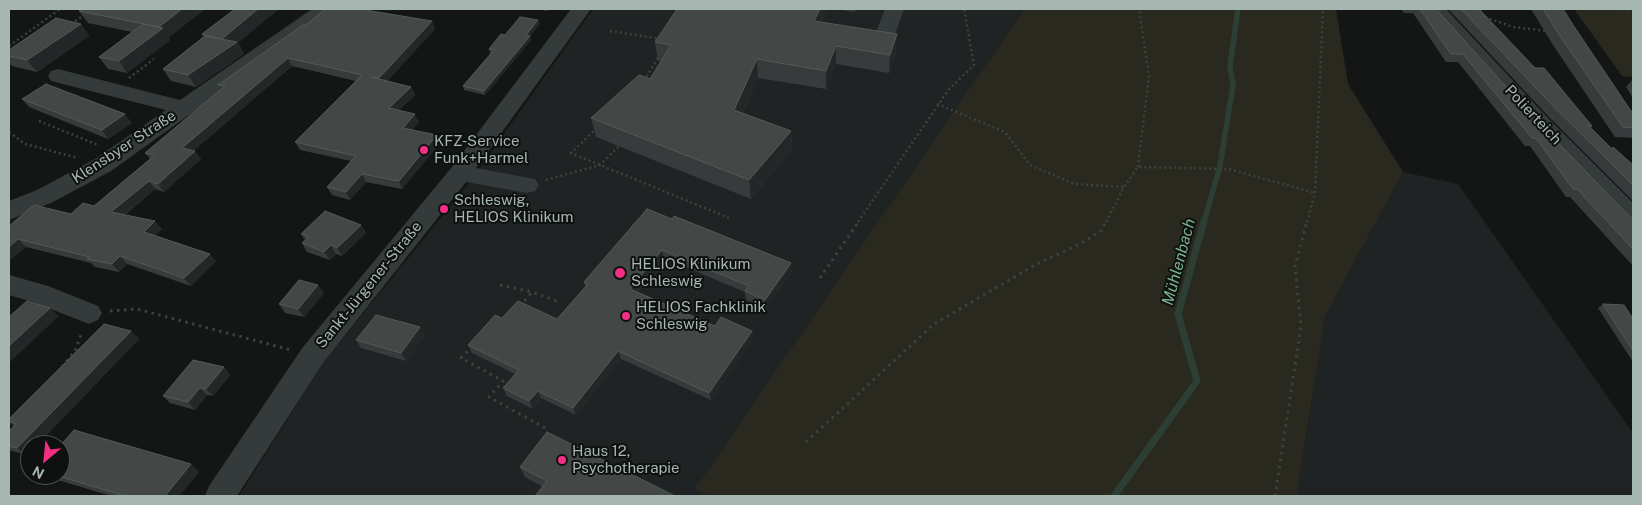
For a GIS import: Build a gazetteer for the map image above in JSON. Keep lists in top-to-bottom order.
{
  "streets": {
    "street": ["Polierteich", "Klensbyer Straße", "Sankt-Jürgener-Straße"]
  },
  "water": ["Mühlenbach"],
  "places": [
    "KFZ-Service Funk+Harmel",
    "Schleswig, HELIOS Klinikum",
    "HELIOS Klinikum Schleswig",
    "HELIOS Fachklinik Schleswig",
    "Haus 12, Psychotherapie"
  ],
  "north": "bottom left"
}
